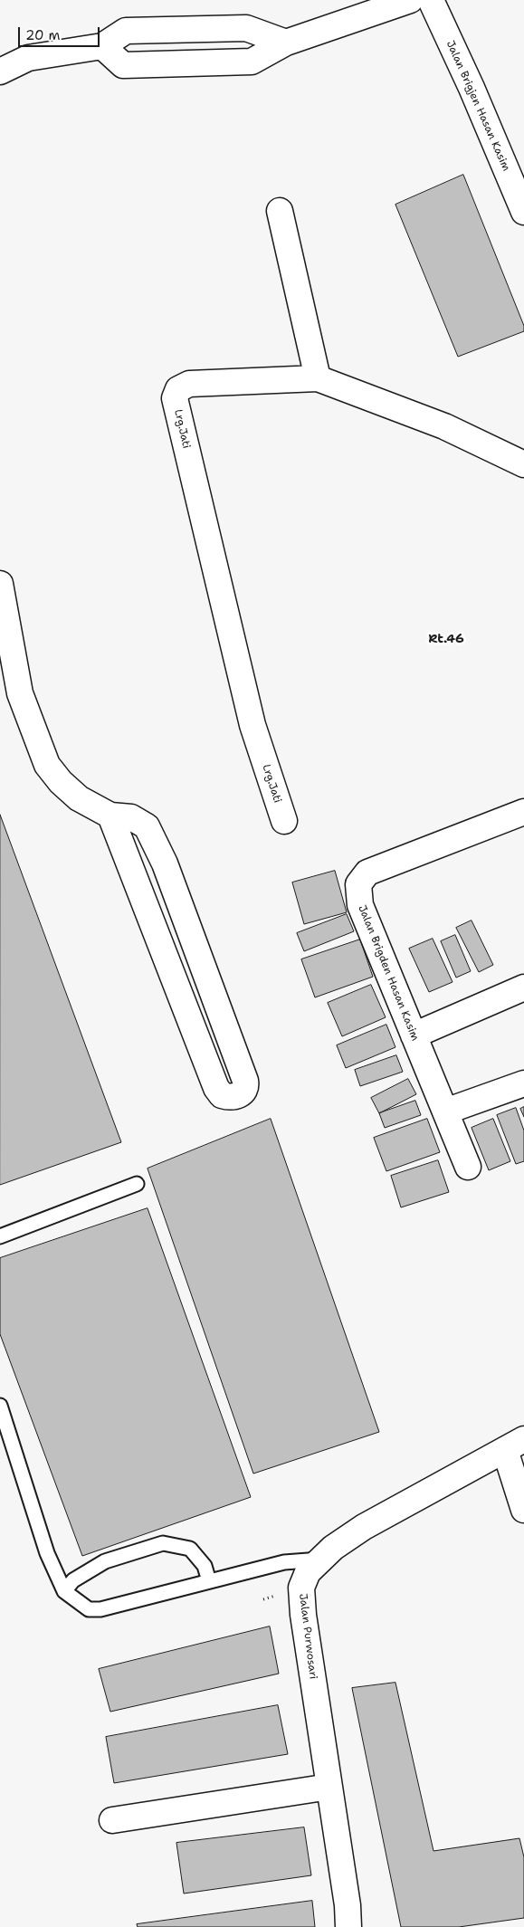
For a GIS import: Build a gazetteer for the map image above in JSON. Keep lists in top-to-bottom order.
{
  "streets": {
    "street": [
      "Jalan Brigjen Hasan Kasim",
      "Lrg.Jati",
      "Jalan Brigden Hasan Kasim",
      "Jalan Purwosari"
    ]
  },
  "districts": ["Rt.46"],
  "scale_bar": "20 m"
}
